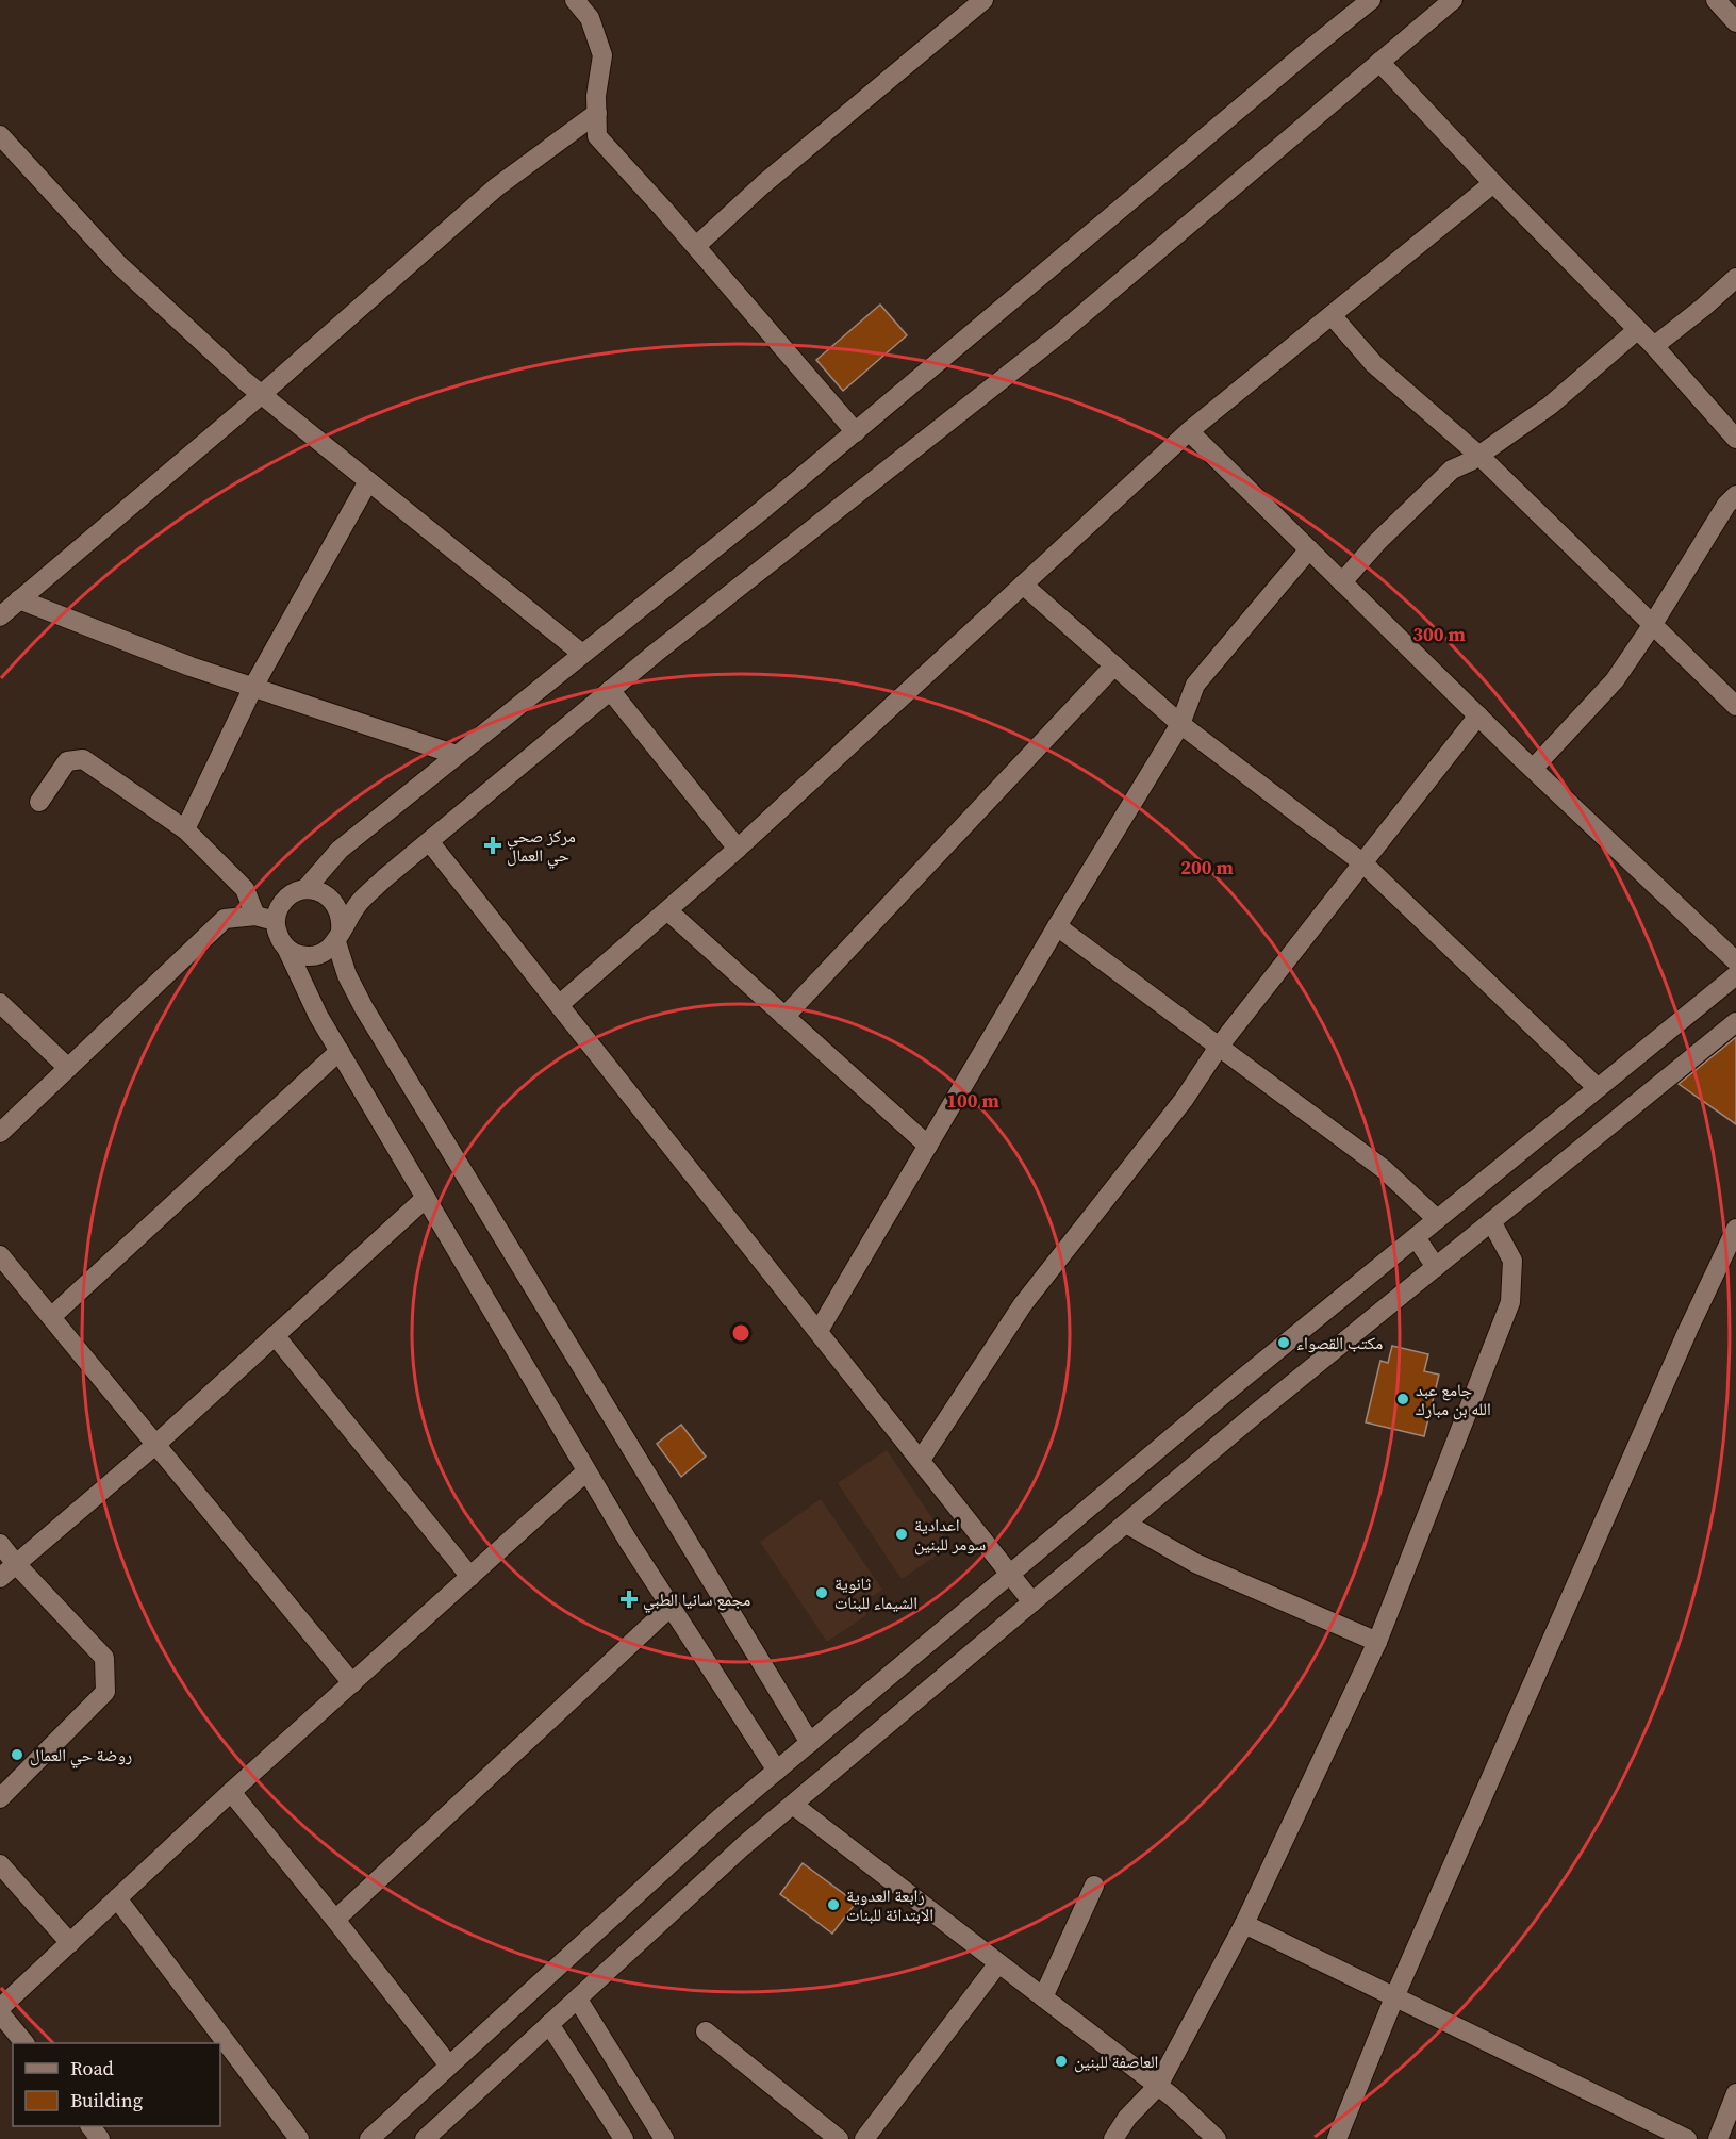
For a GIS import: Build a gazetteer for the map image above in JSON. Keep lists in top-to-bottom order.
{
  "places": {
    "health": ["مركز صحي حي العمال", "مجمع سانيا الطبي"],
    "other": [
      "مكتب القصواء",
      "جامع عبد الله بن مبارك",
      "اعدادية سومر للبنين",
      "ثانوية الشيماء للبنات",
      "روضة حي العمال",
      "رابعة العدوية الابتدائة للبنات",
      "العاصفة للبنين"
    ]
  },
  "legend": ["Road", "Building"],
  "rings": ["300 m", "200 m", "100 m"]
}
